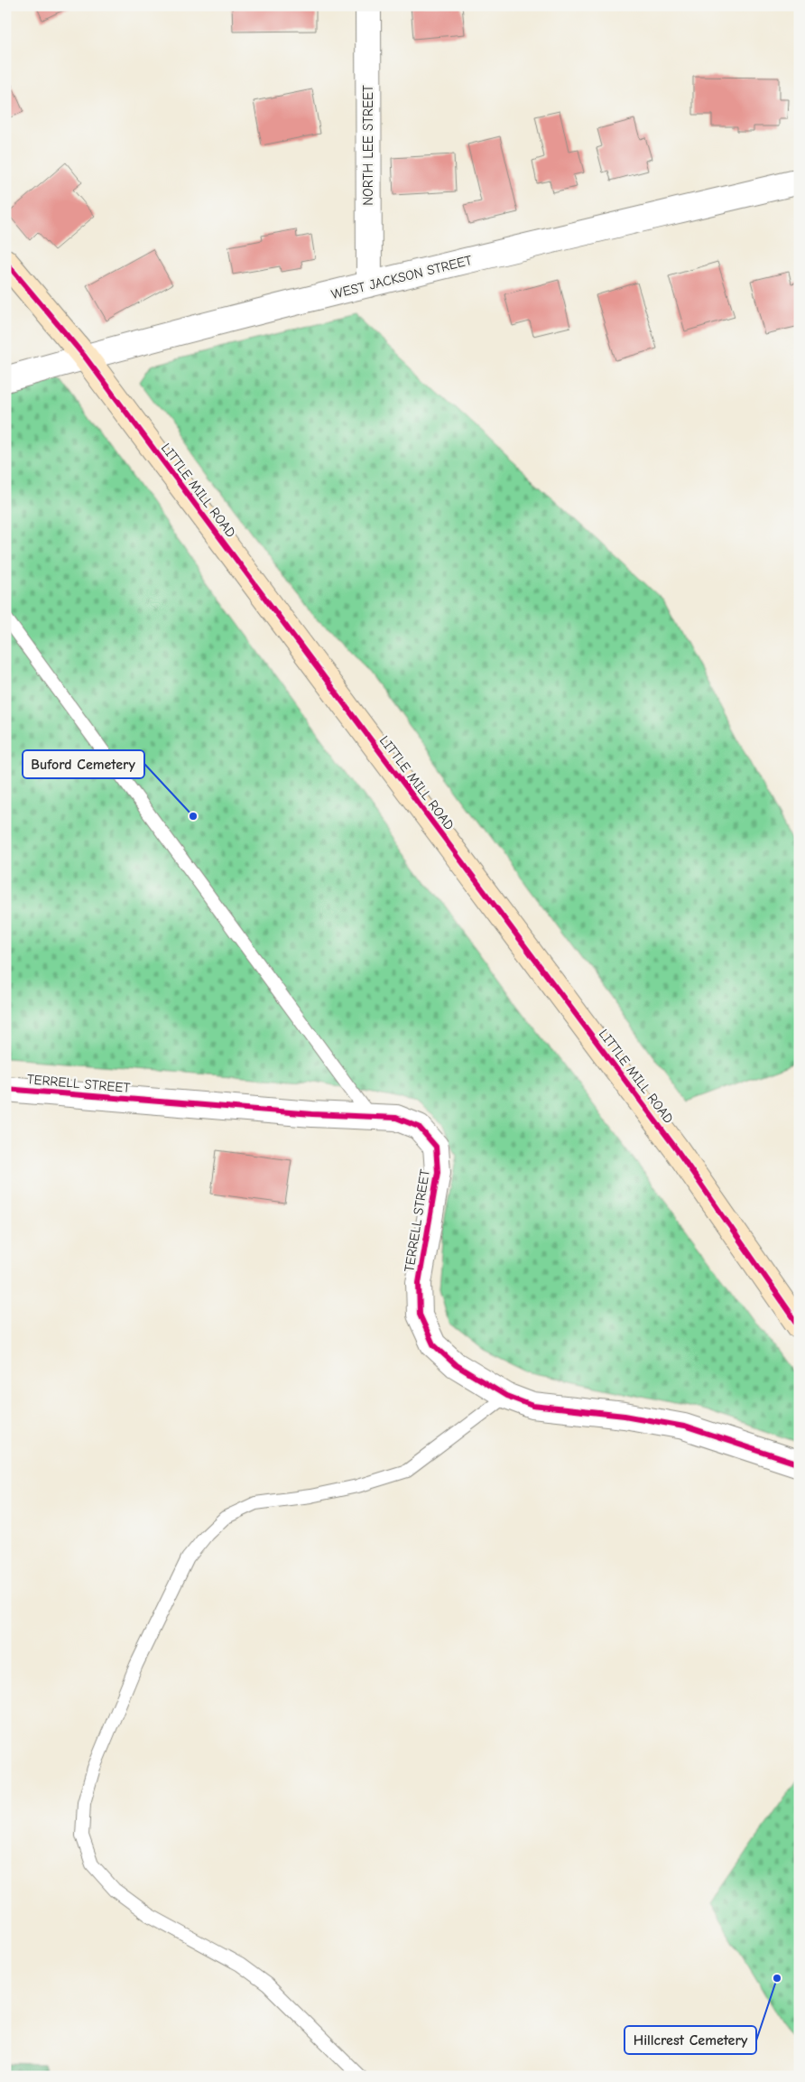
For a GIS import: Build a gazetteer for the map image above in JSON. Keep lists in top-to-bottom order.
{
  "streets": {
    "street": [
      "NORTH LEE STREET",
      "WEST JACKSON STREET",
      "LITTLE MILL ROAD",
      "TERRELL STREET"
    ]
  },
  "crossings": [
    ["NORTH LEE STREET", "WEST JACKSON STREET"],
    ["WEST JACKSON STREET", "LITTLE MILL ROAD"]
  ],
  "places": ["Buford Cemetery", "Hillcrest Cemetery"]
}
